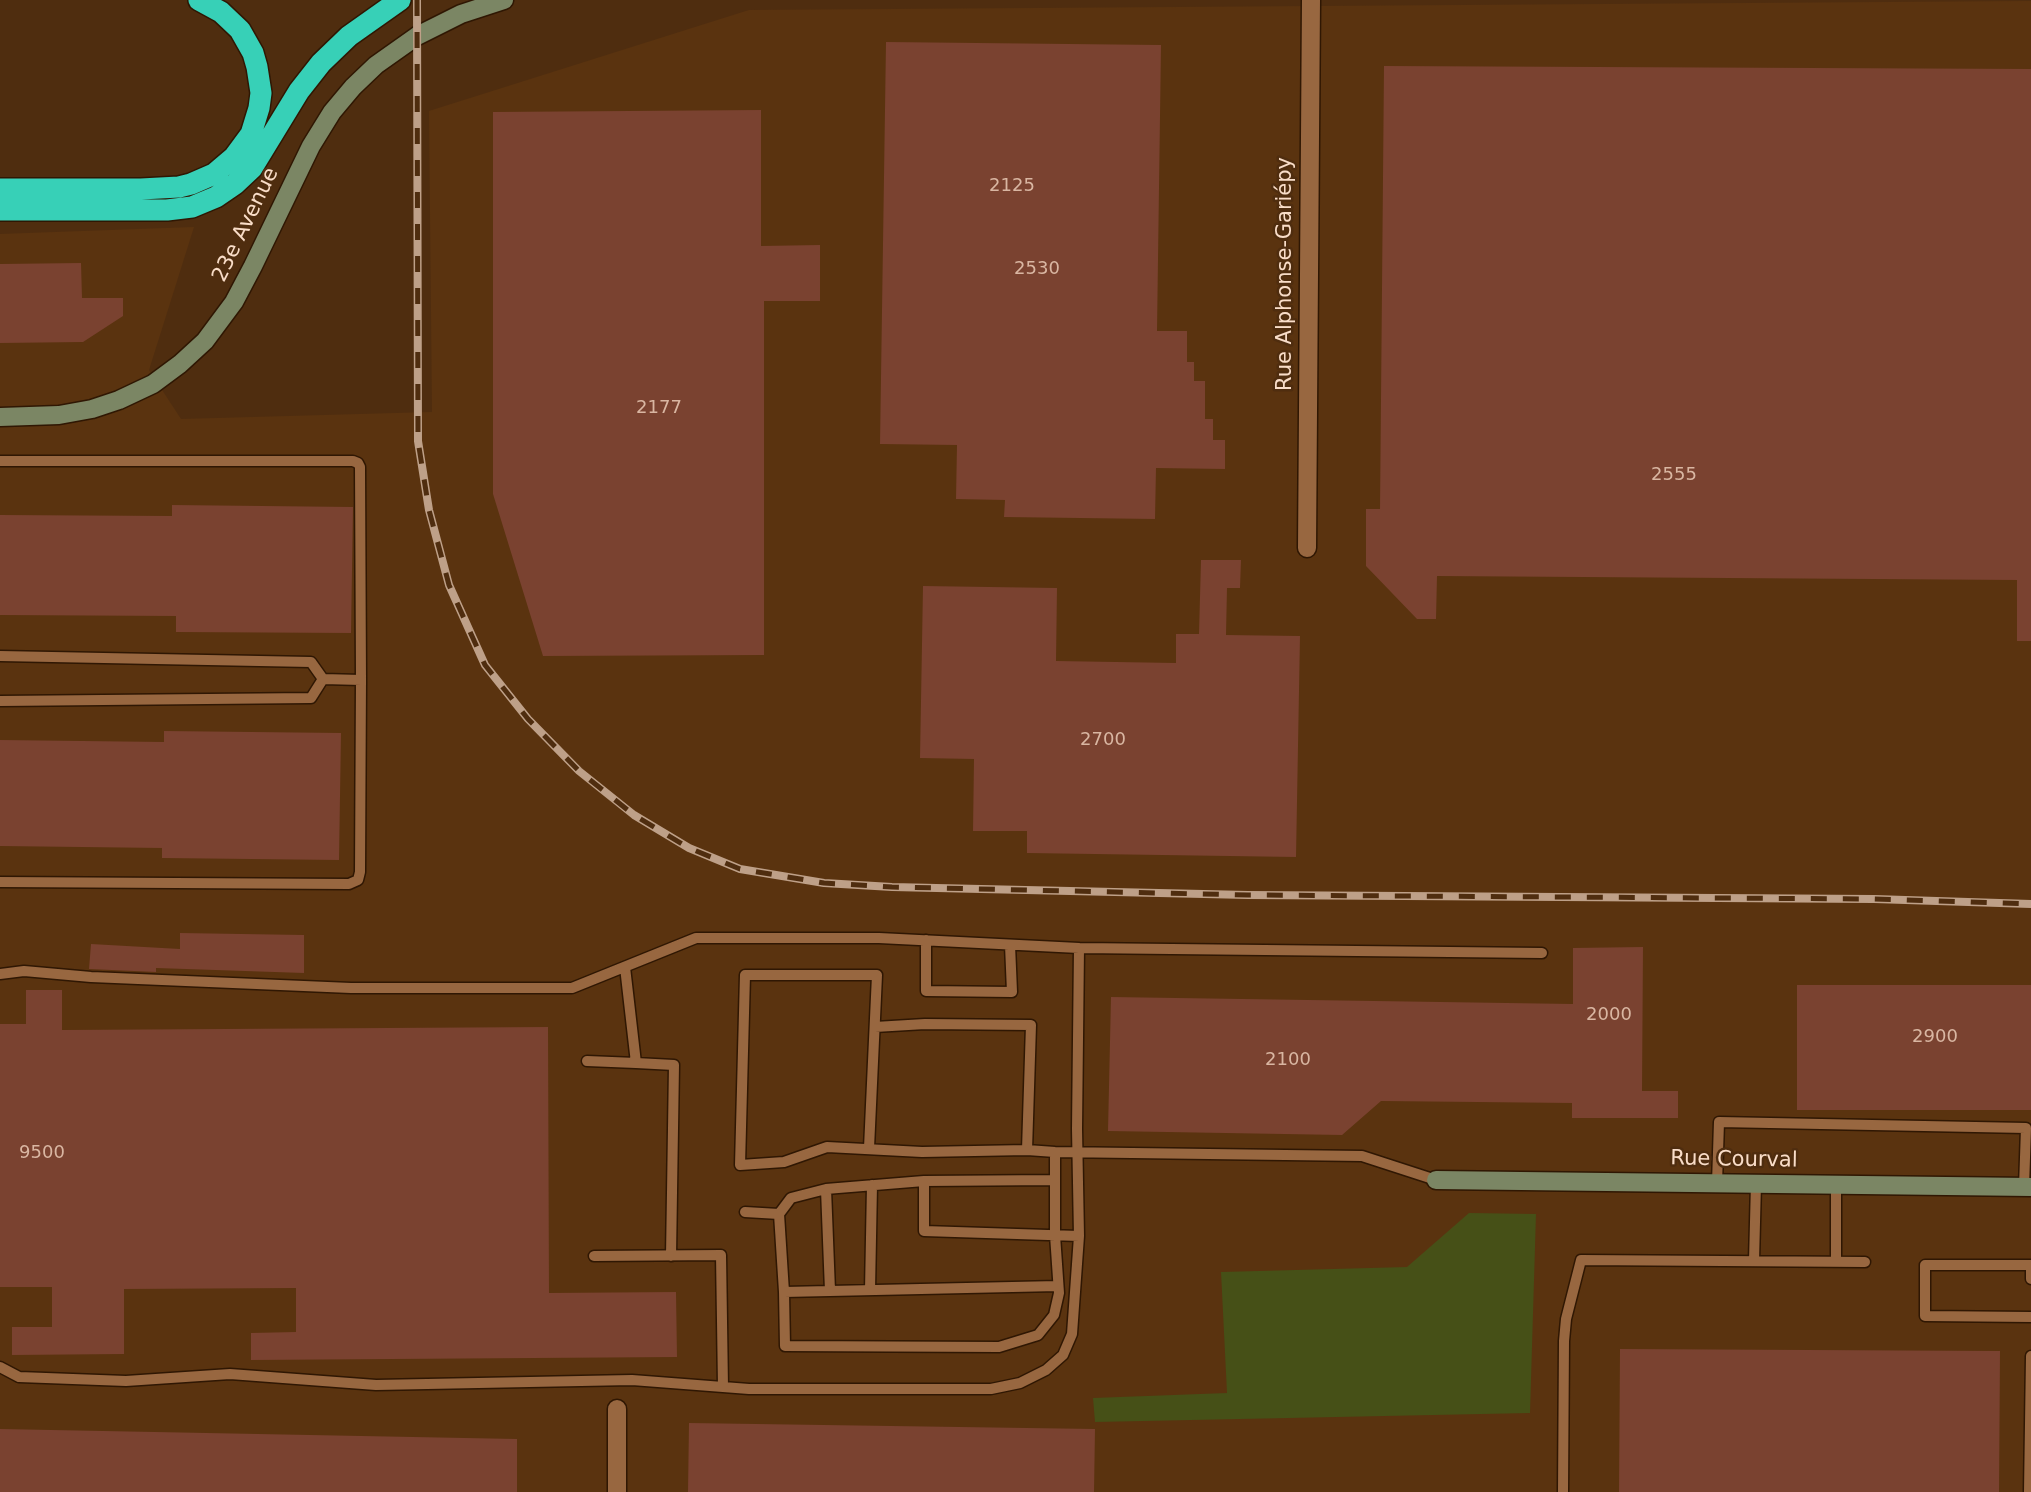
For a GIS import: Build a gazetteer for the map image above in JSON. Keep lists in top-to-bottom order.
{
  "streets": {
    "street": ["23e Avenue", "Rue Alphonse-Gariépy", "Rue Courval"]
  },
  "house_numbers": [
    "2125",
    "2530",
    "2177",
    "2555",
    "2700",
    "2000",
    "2900",
    "2100",
    "9500"
  ]
}
